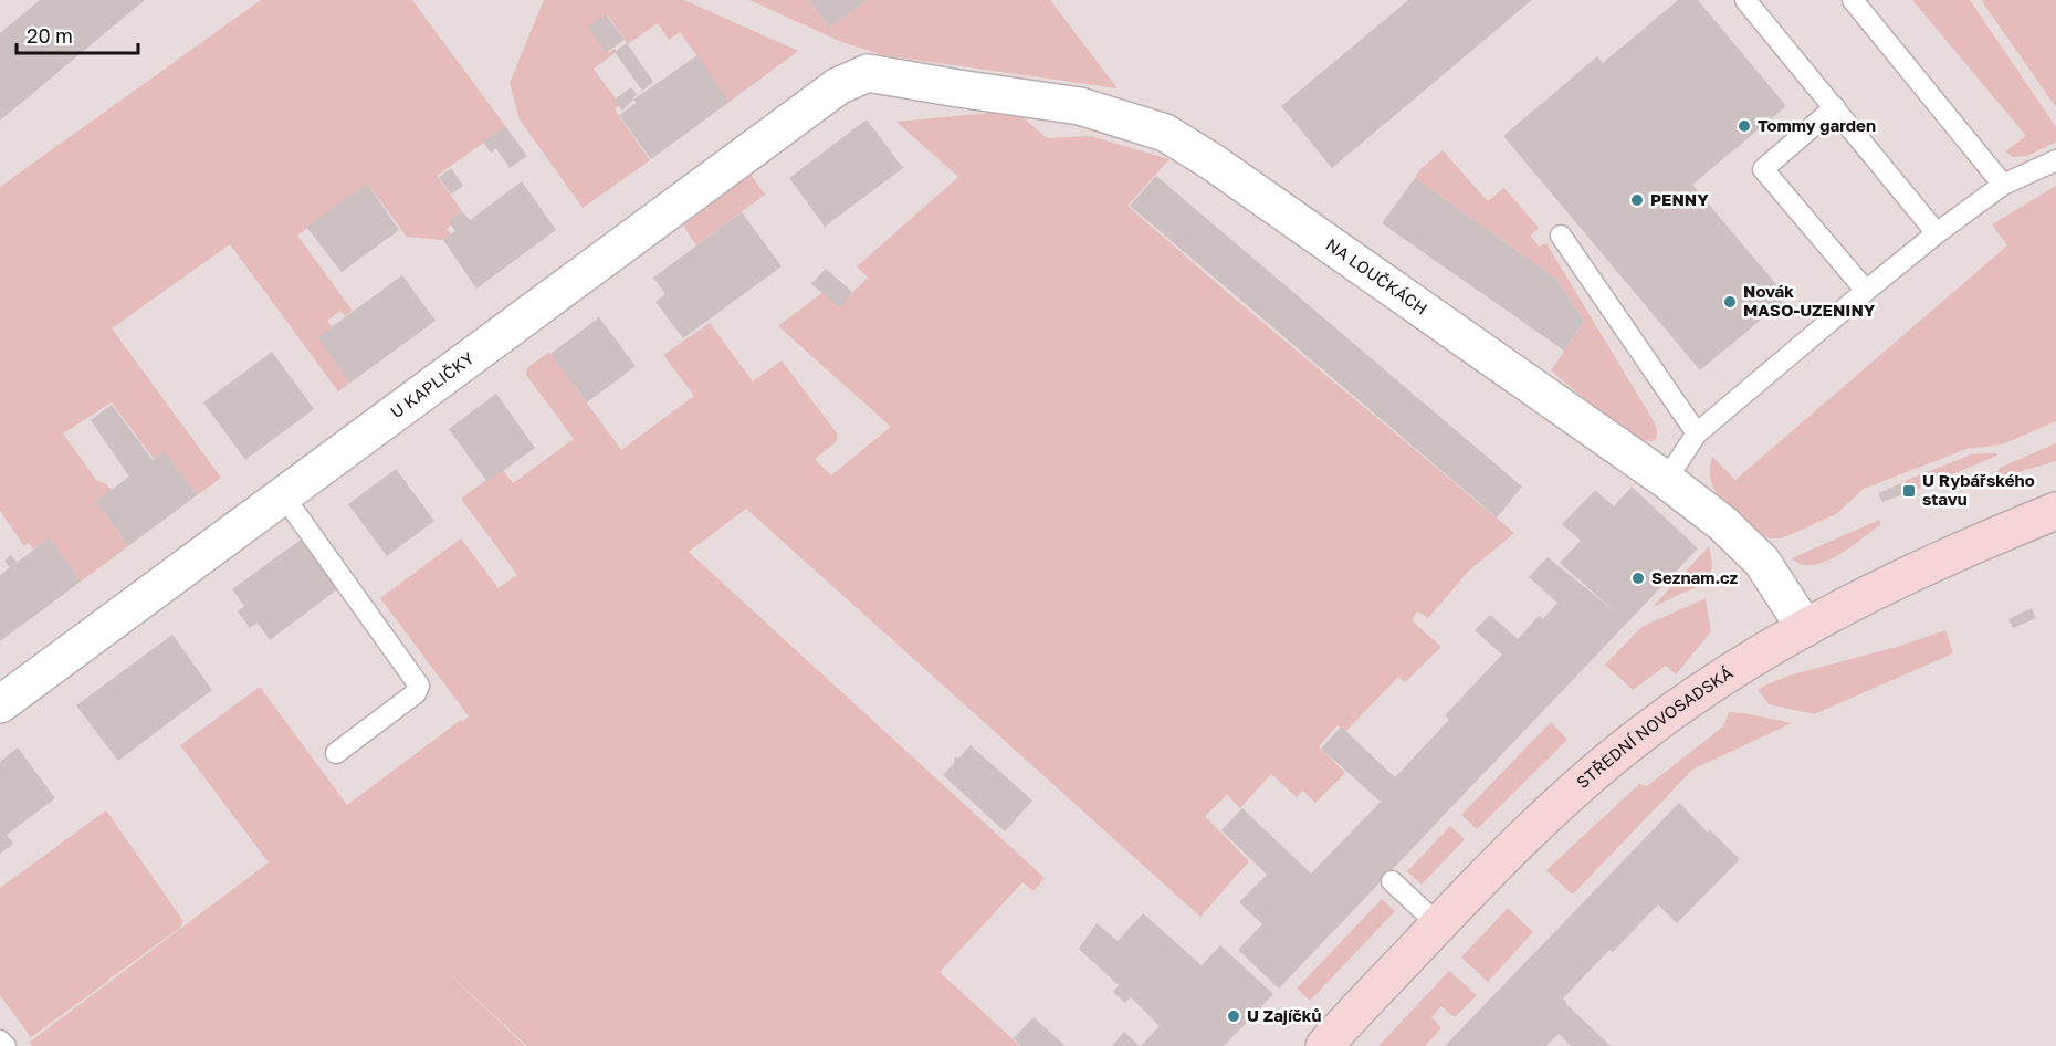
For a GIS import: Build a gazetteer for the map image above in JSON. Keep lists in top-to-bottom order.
{
  "streets": {
    "main road": ["STŘEDNÍ NOVOSADSKÁ"],
    "street": ["NA LOUČKÁCH", "U KAPLIČKY"]
  },
  "crossings": [
    ["NA LOUČKÁCH", "U KAPLIČKY"],
    ["NA LOUČKÁCH", "STŘEDNÍ NOVOSADSKÁ"]
  ],
  "places": {
    "other": [
      "Tommy garden",
      "PENNY",
      "Novák MASO-UZENINY",
      "Seznam.cz",
      "U Zajíčků"
    ],
    "transit": ["U Rybářského stavu"]
  },
  "scale_bar": "20 m"
}
